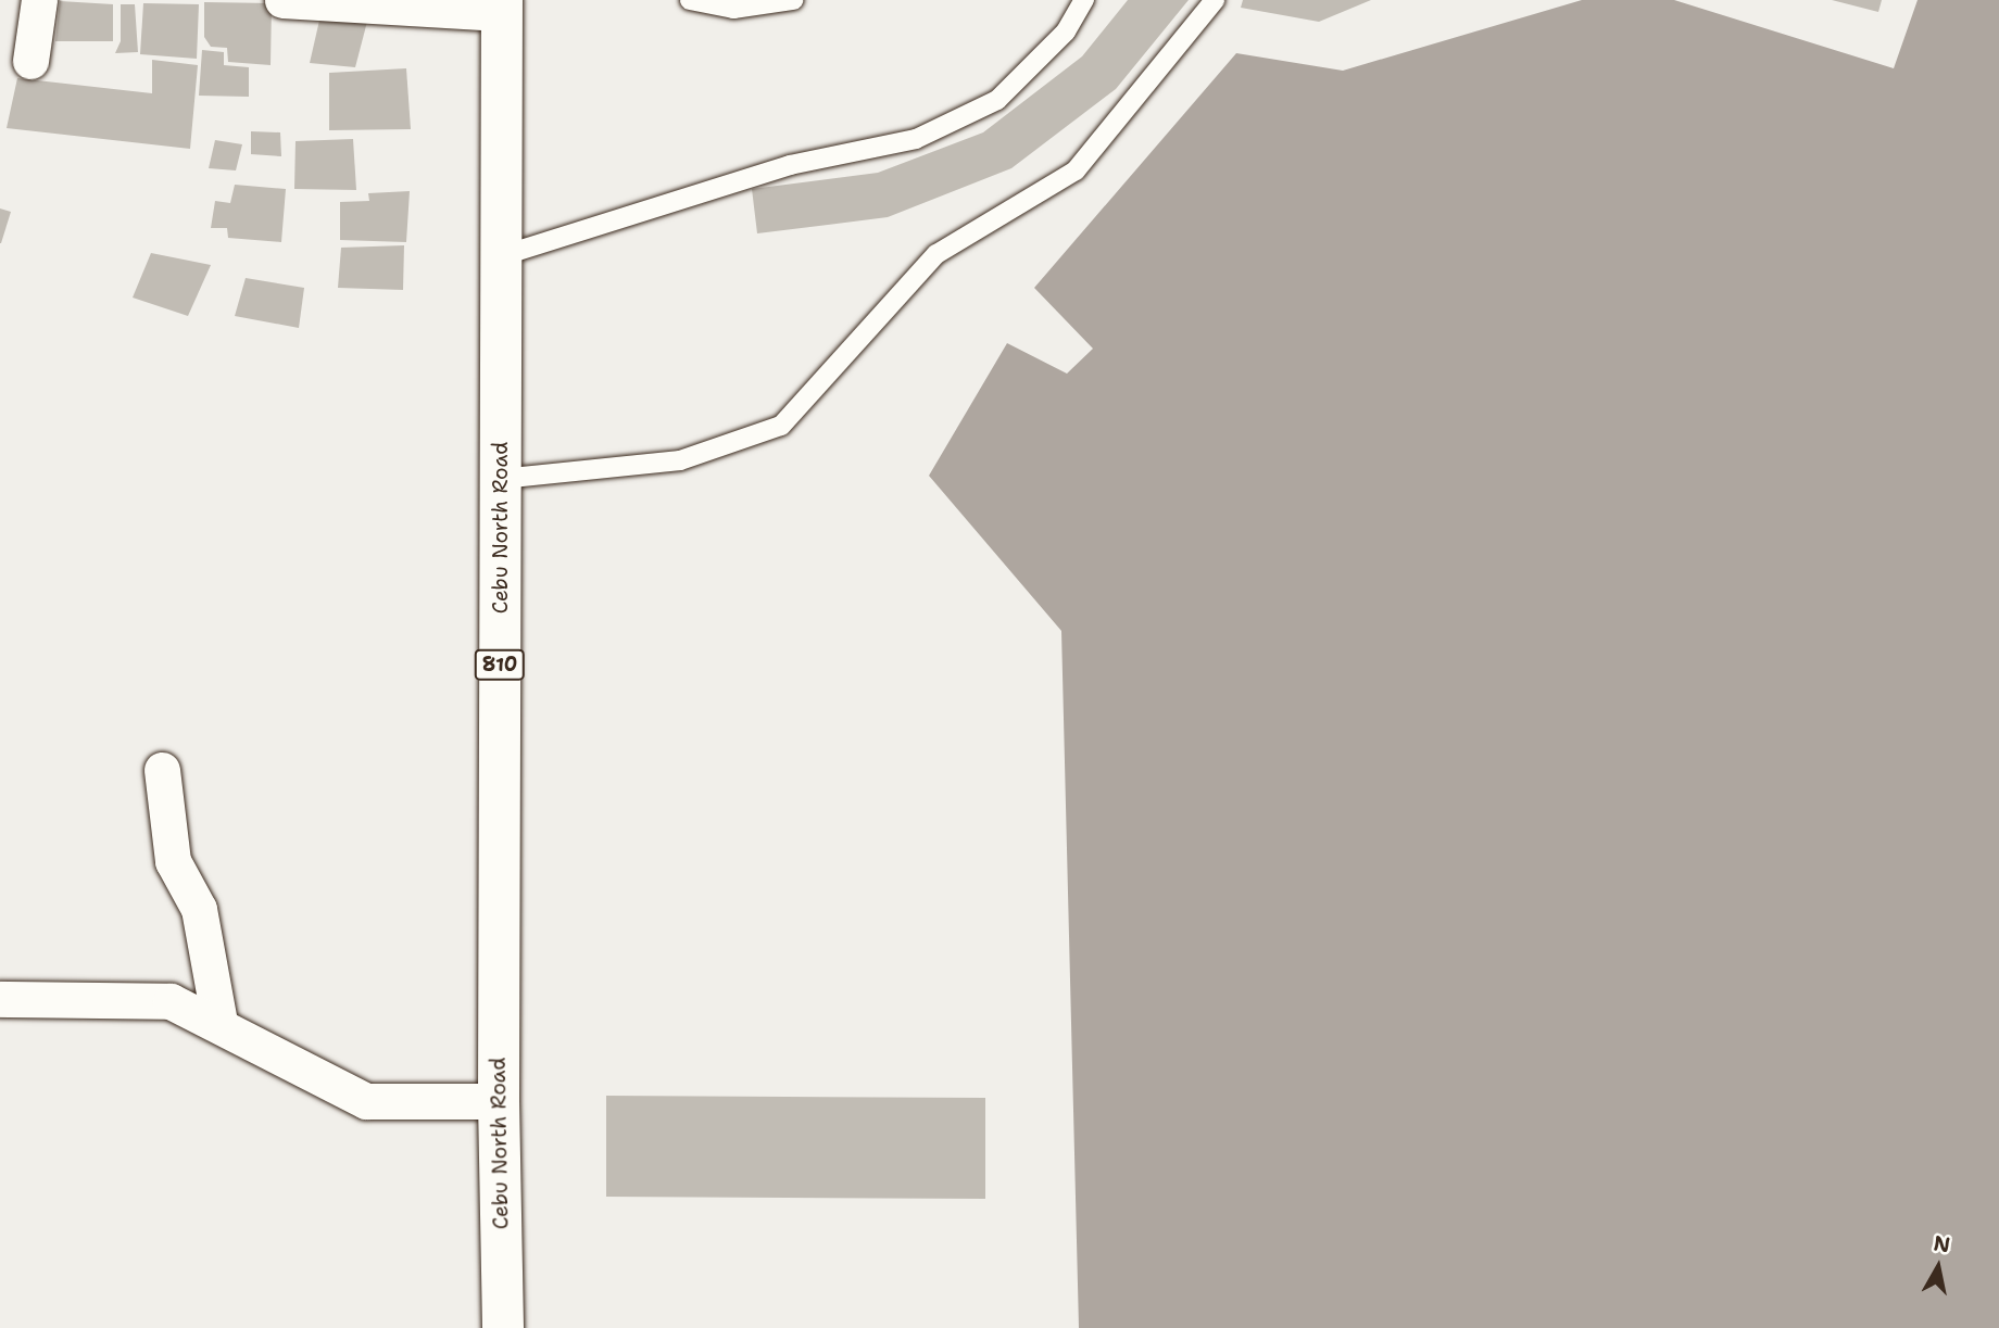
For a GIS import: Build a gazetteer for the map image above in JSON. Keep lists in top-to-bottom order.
{
  "streets": {
    "highway": ["Cebu North Road", "810"]
  },
  "north": "top"
}
